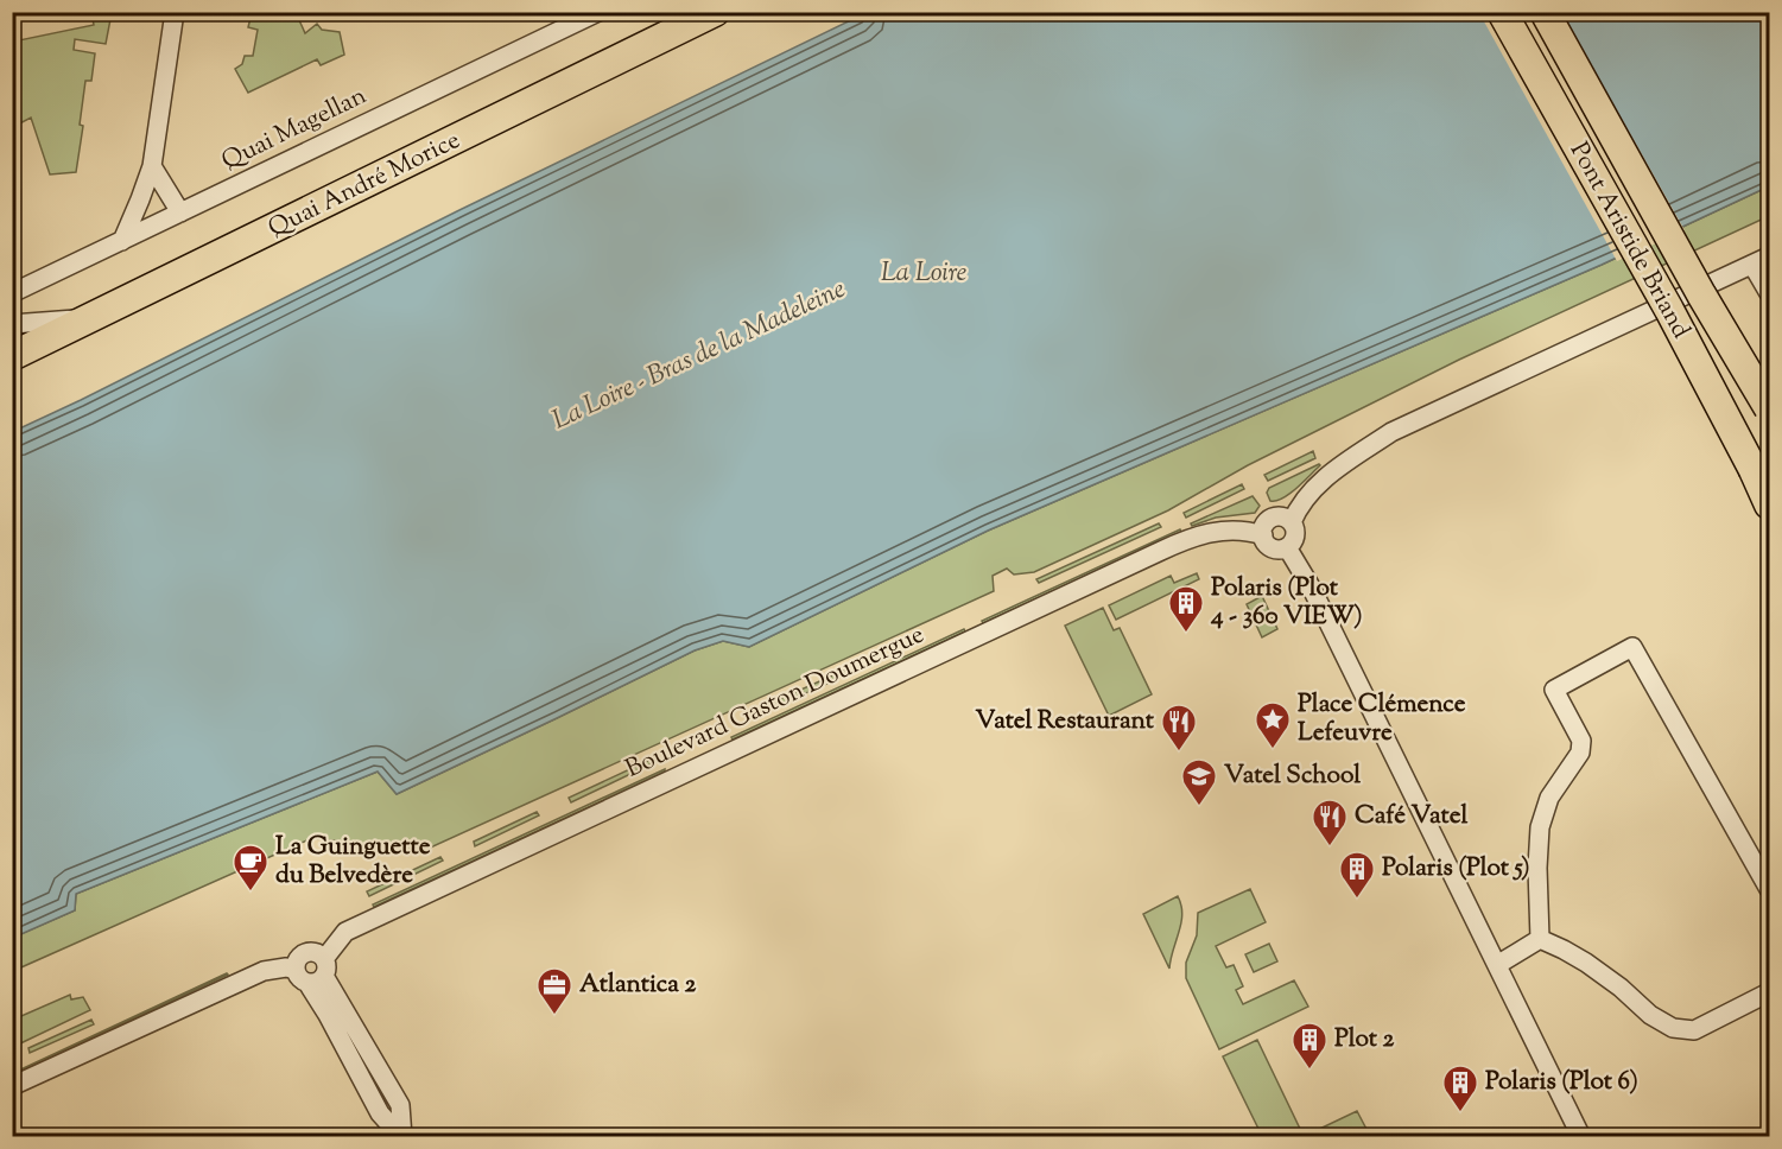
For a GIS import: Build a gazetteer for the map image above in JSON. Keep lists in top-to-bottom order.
{
  "streets": {
    "main road": ["Quai André Morice", "Pont Aristide Briand"],
    "street": ["Quai Magellan", "Boulevard Gaston Doumergue"]
  },
  "water": ["La Loire", "La Loire - Bras de la Madeleine"],
  "places": {
    "building": [
      "Polaris (Plot 4 - 360 VIEW)",
      "Polaris (Plot 5)",
      "Plot 2",
      "Polaris (Plot 6)"
    ],
    "place": ["Place Clémence Lefeuvre"],
    "restaurant": ["Vatel Restaurant", "Café Vatel"],
    "school or university": ["Vatel School"],
    "cafe": ["La Guinguette du Belvedère"],
    "office": ["Atlantica 2"]
  }
}
